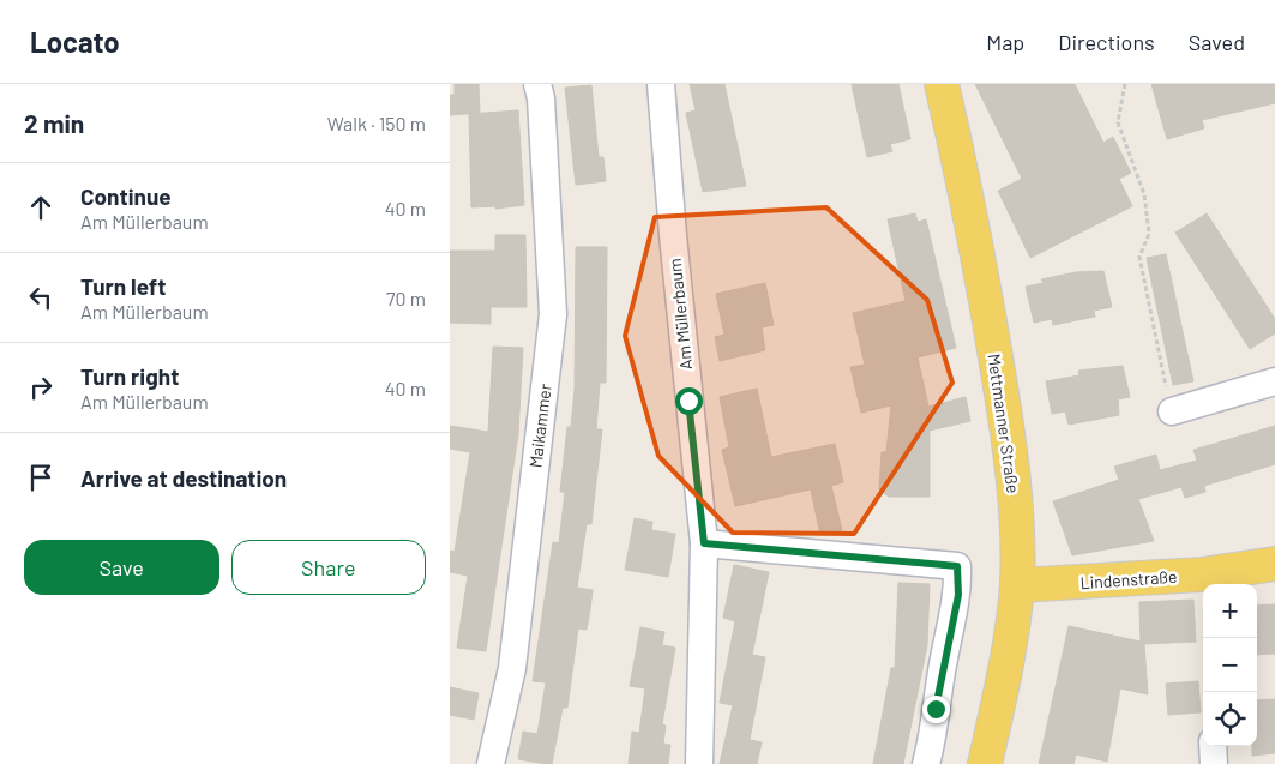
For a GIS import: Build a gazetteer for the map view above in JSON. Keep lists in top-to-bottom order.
{
  "streets": {
    "main road": ["Mettmanner Straße", "Lindenstraße"],
    "street": ["Am Müllerbaum", "Maikammer"]
  },
  "crossings": [
    ["Mettmanner Straße", "Lindenstraße"]
  ],
  "page": {
    "header": "Locato",
    "nav": ["Map", "Directions", "Saved"],
    "heading": ["2 min", "Walk · 150 m"],
    "list": [
      ["Continue", "Am Müllerbaum", "40 m"],
      ["Turn left", "Am Müllerbaum", "70 m"],
      ["Turn right", "Am Müllerbaum", "40 m"],
      "Arrive at destination"
    ],
    "buttons": ["Save", "Share"],
    "map_buttons": ["+", "−"]
  }
}
